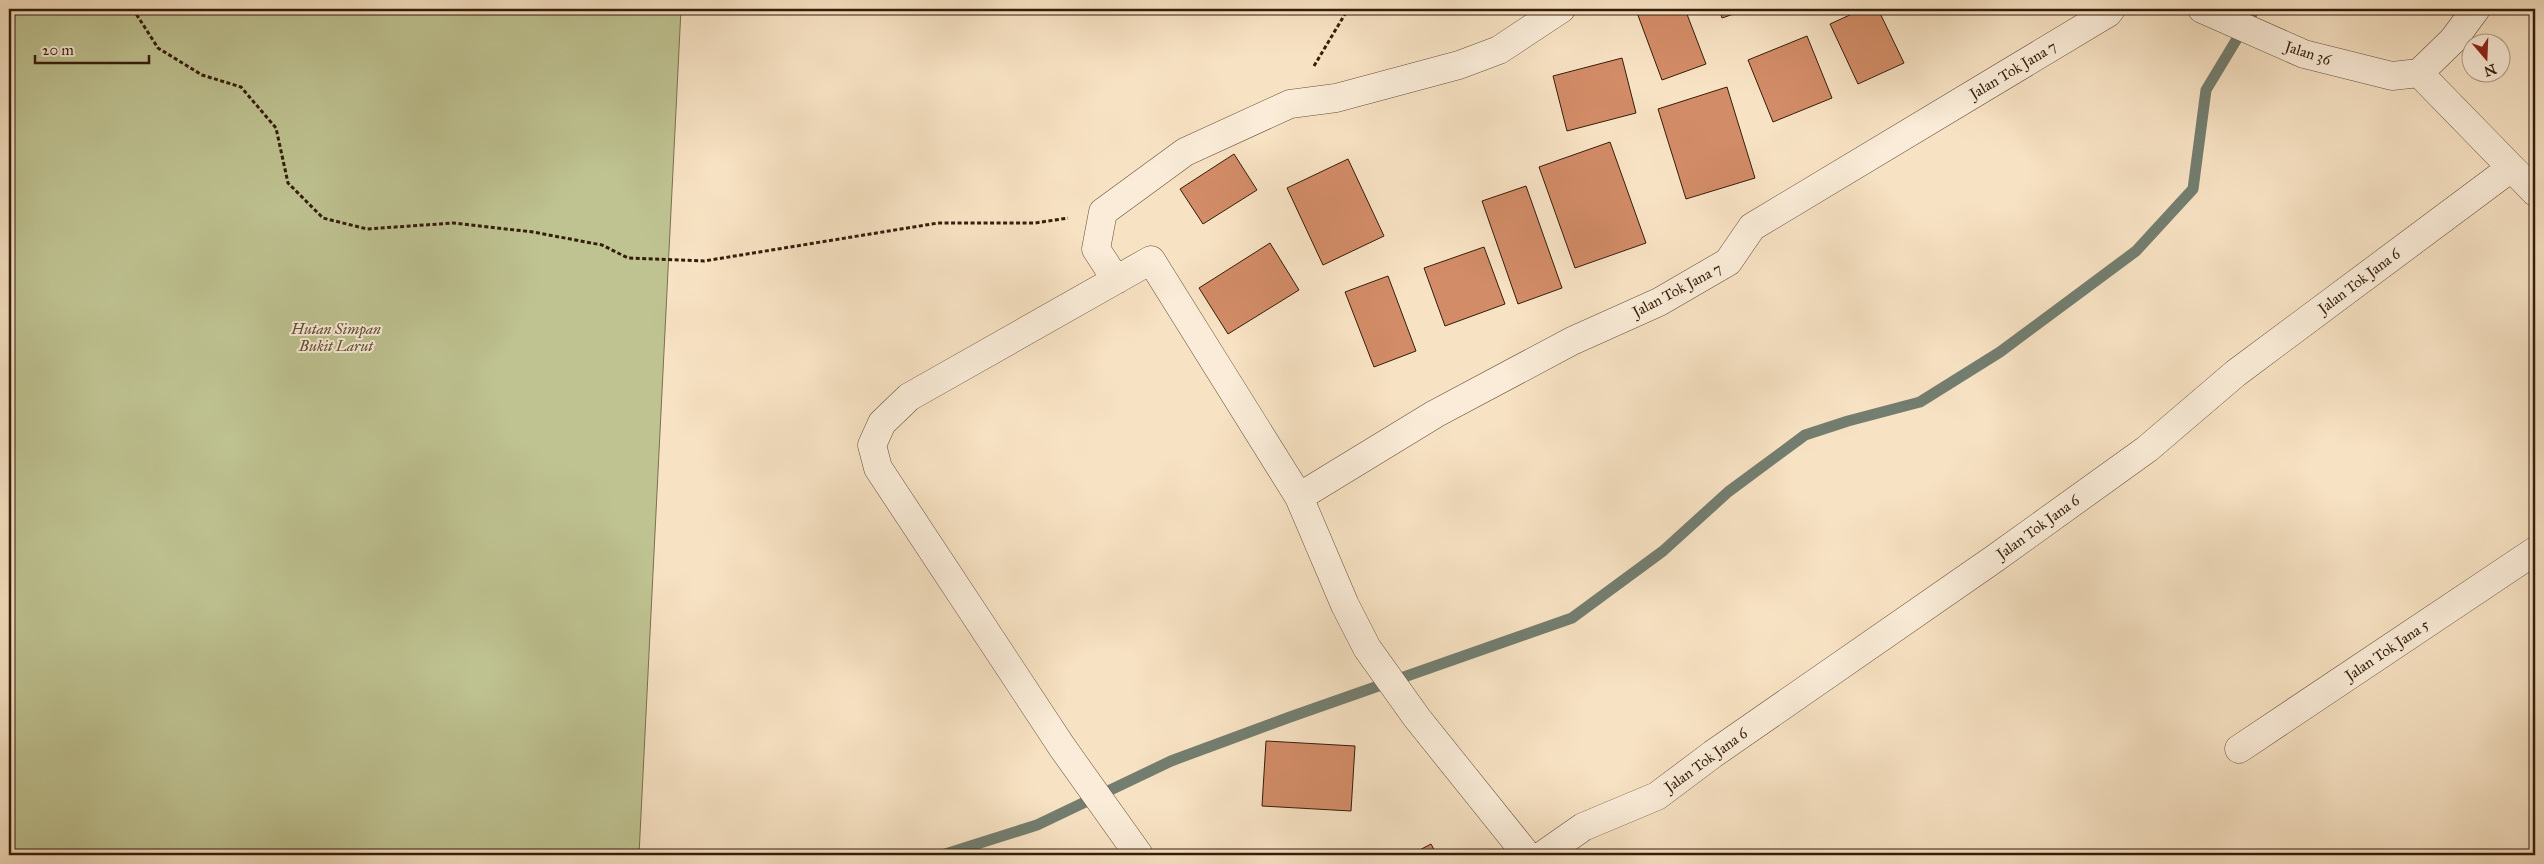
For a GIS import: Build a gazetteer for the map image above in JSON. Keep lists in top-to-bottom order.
{
  "streets": {
    "street": [
      "Jalan 36",
      "Jalan Tok Jana 7",
      "Jalan Tok Jana 6",
      "Jalan Tok Jana 5"
    ]
  },
  "parks": ["Hutan Simpan Bukit Larut"],
  "scale_bar": "20 m",
  "north": "bottom"
}
